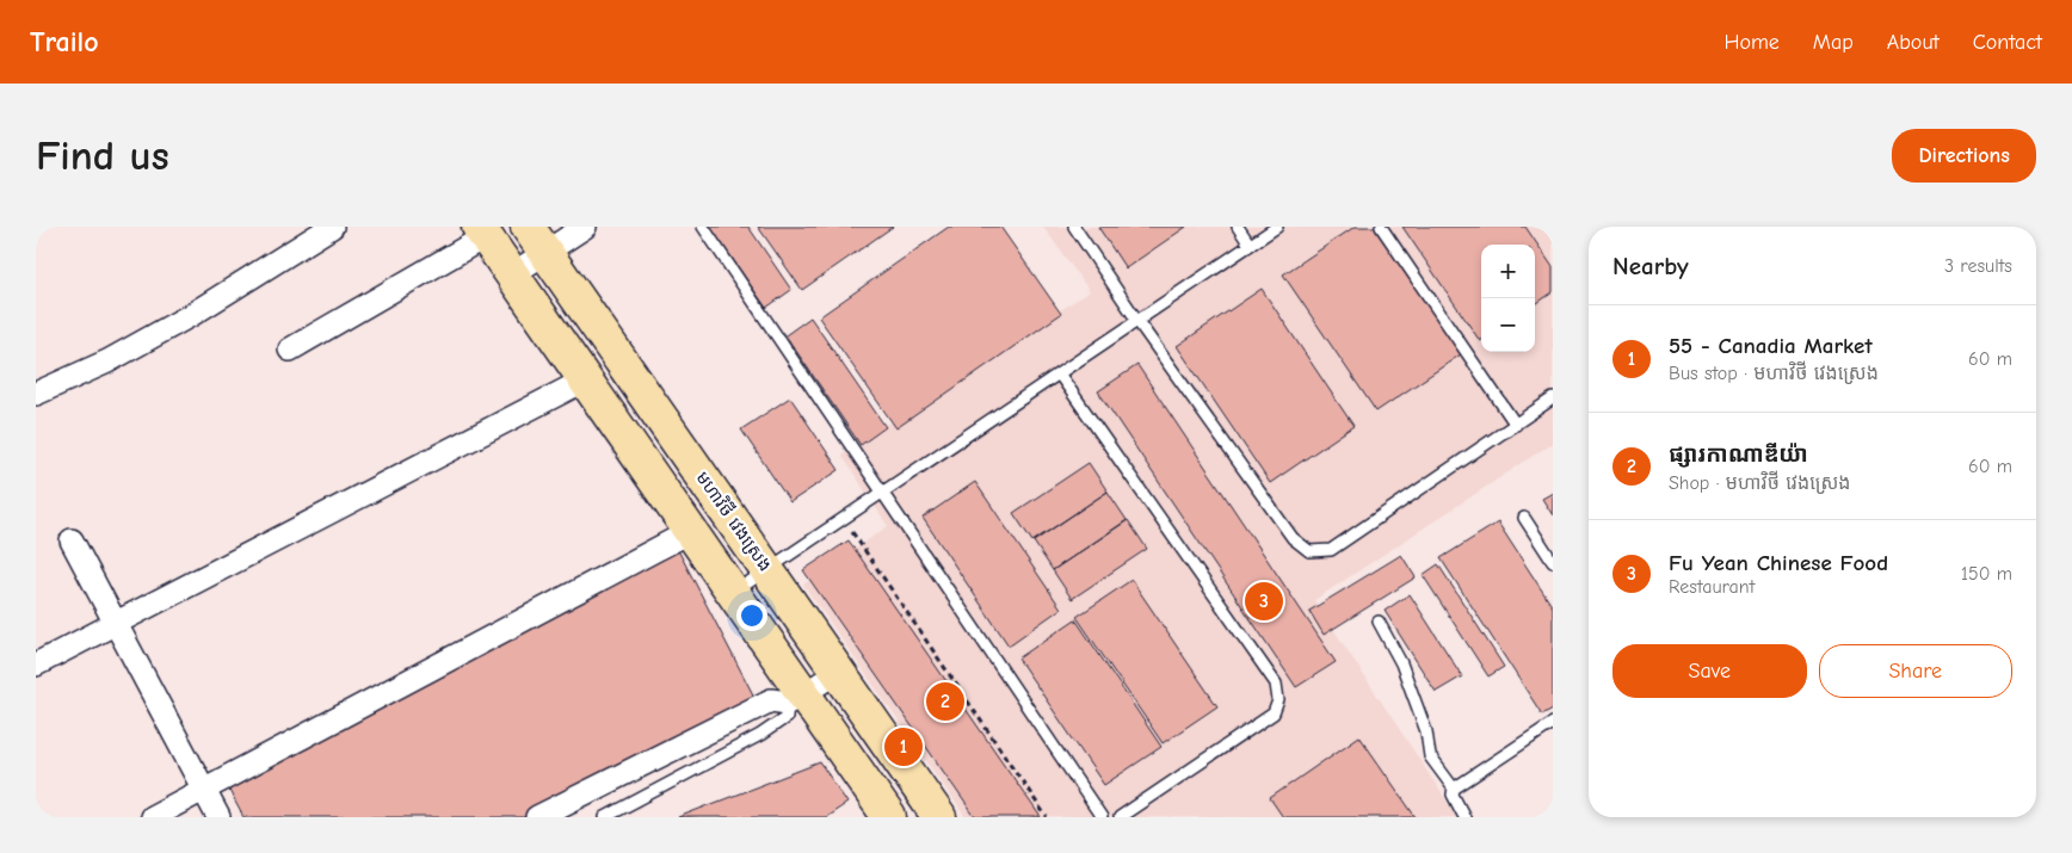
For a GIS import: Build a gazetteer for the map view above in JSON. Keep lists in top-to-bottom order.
{
  "streets": {
    "main road": ["មហាវិថី វេងស្រេង"]
  },
  "page": {
    "header": "Trailo",
    "nav": [
      "Home",
      "Map",
      "About",
      "Contact"
    ],
    "buttons": [
      "Directions",
      ["Save", "Share"]
    ],
    "title": "Find us",
    "heading": ["Nearby", "3 results"],
    "map_buttons": ["+", "−"],
    "list": [
      {
        "mark": "1",
        "name": "55 - Canadia Market",
        "note": "Bus stop · មហាវិថី វេងស្រេង",
        "value": "60 m"
      },
      {
        "mark": "2",
        "name": "ផ្សារកាណាឌីយ៉ា",
        "note": "Shop · មហាវិថី វេងស្រេង",
        "value": "60 m"
      },
      {
        "mark": "3",
        "name": "Fu Yean Chinese Food",
        "note": "Restaurant",
        "value": "150 m"
      }
    ],
    "pins": ["3", "2", "1"]
  }
}
